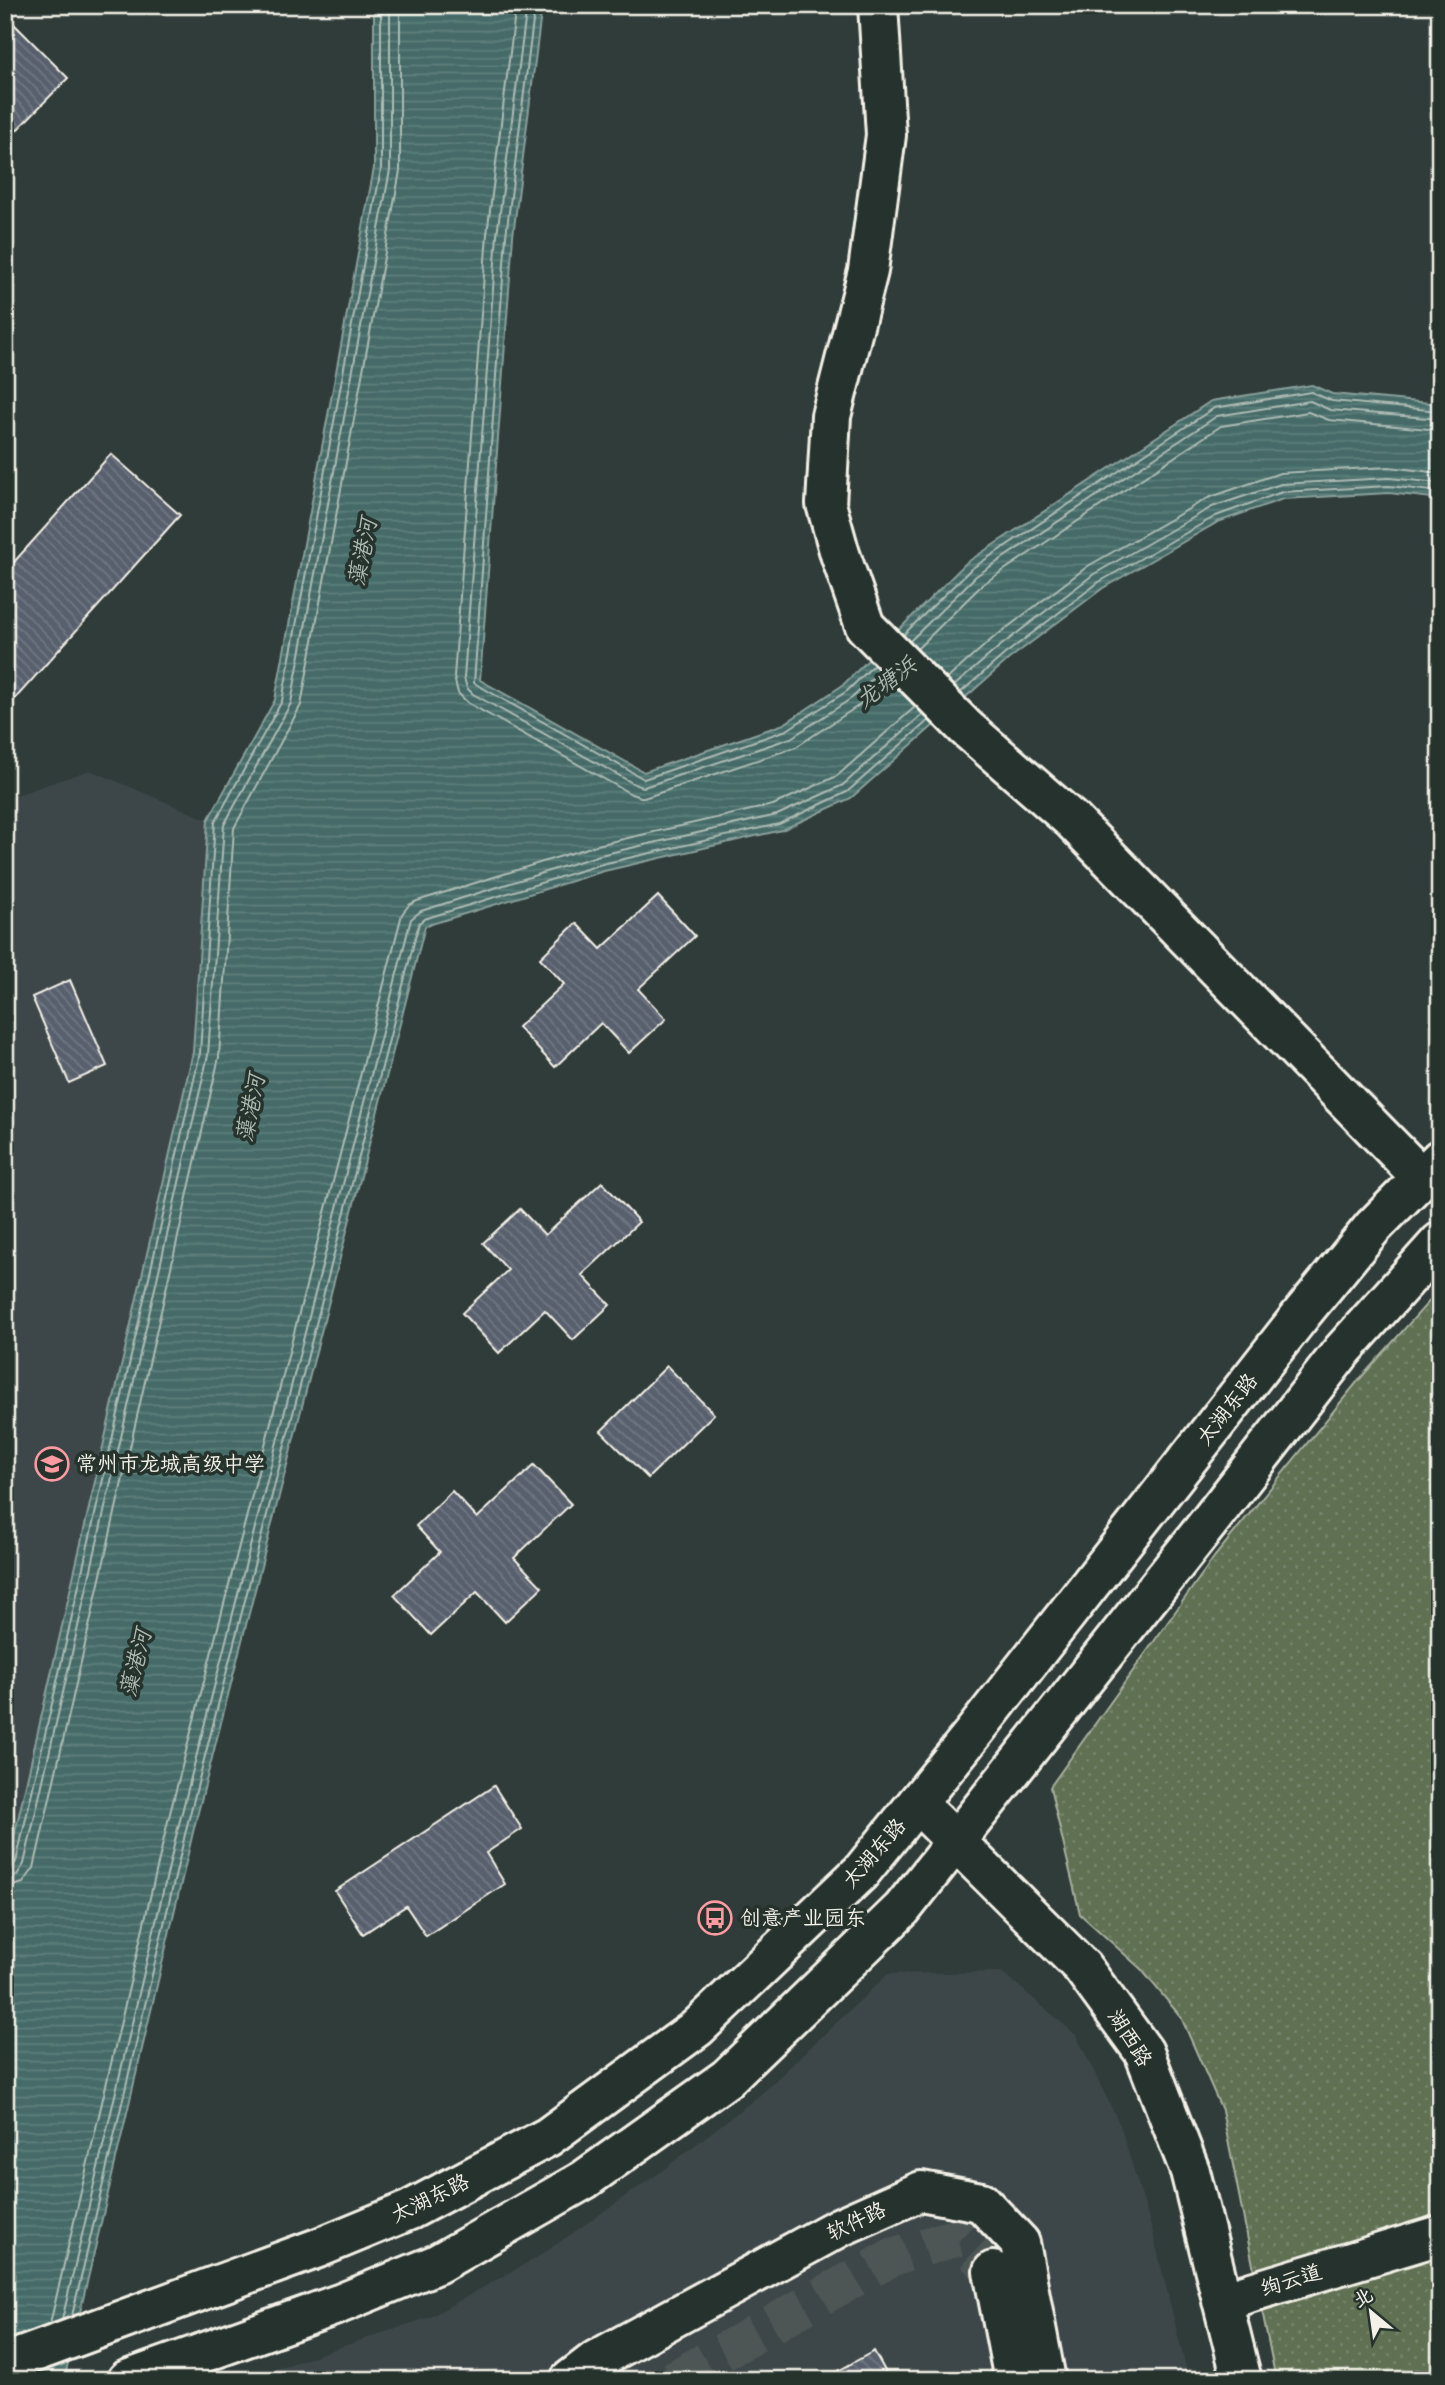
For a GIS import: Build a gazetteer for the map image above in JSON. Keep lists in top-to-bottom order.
{
  "streets": {
    "main road": [
      "太湖东路",
      "湖西路",
      "软件路",
      "绚云道"
    ]
  },
  "crossings": [
    ["太湖东路", "湖西路"],
    ["湖西路", "绚云道"]
  ],
  "water": ["藻港河", "龙塘浜"],
  "places": {
    "school or university": ["常州市龙城高级中学"],
    "bus stop": ["创意产业园东"]
  },
  "north": "top left"
}
